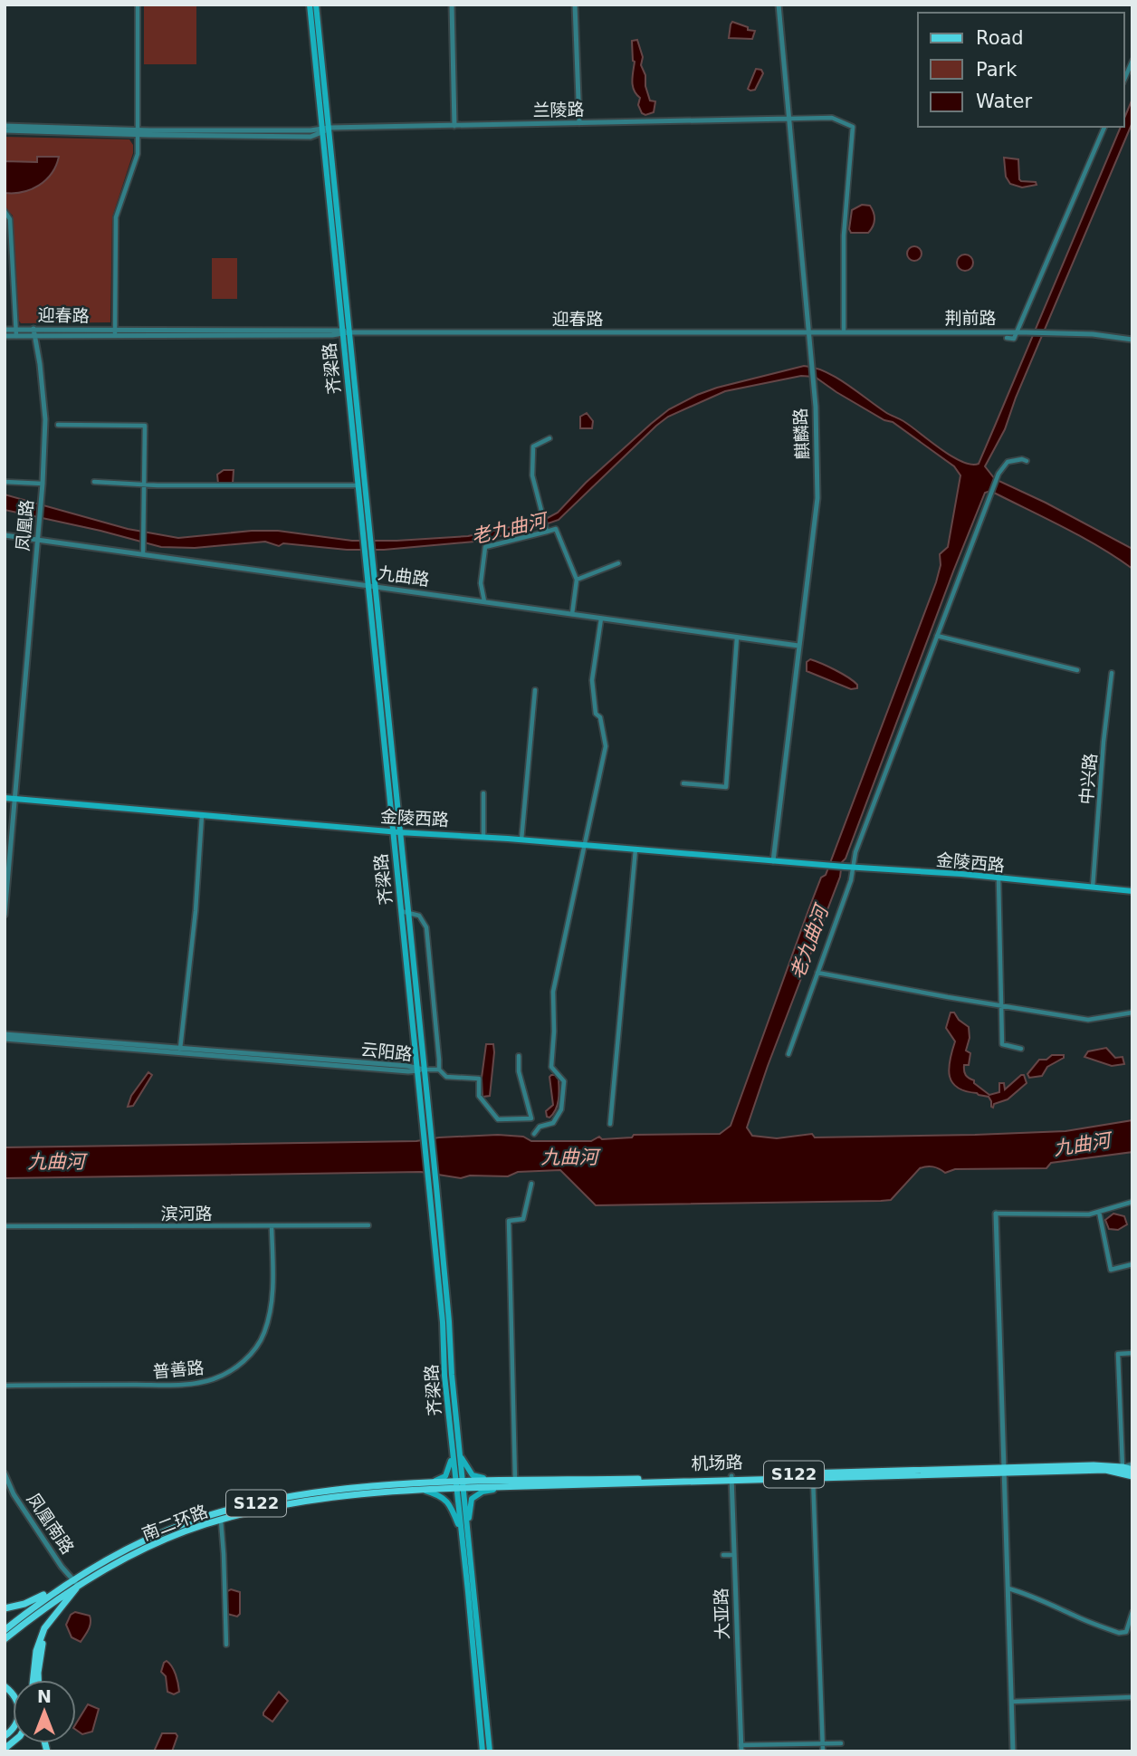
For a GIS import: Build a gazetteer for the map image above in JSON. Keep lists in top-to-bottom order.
{
  "streets": {
    "main road": [
      "齐梁路",
      "金陵西路",
      "机场路",
      "S122",
      "南二环路"
    ],
    "street": [
      "兰陵路",
      "迎春路",
      "荆前路",
      "麒麟路",
      "凤凰路",
      "九曲路",
      "中兴路",
      "云阳路",
      "滨河路",
      "普善路",
      "凤凰南路",
      "大亚路"
    ]
  },
  "crossings": [
    ["兰陵路", "齐梁路"],
    ["兰陵路", "麒麟路"],
    ["迎春路", "荆前路"],
    ["迎春路", "齐梁路"],
    ["迎春路", "麒麟路"],
    ["迎春路", "凤凰路"],
    ["荆前路", "麒麟路"],
    ["齐梁路", "九曲路"],
    ["齐梁路", "金陵西路"],
    ["齐梁路", "云阳路"],
    ["齐梁路", "机场路"],
    ["齐梁路", "南二环路"],
    ["麒麟路", "九曲路"],
    ["麒麟路", "金陵西路"],
    ["凤凰路", "九曲路"],
    ["凤凰路", "金陵西路"],
    ["中兴路", "金陵西路"],
    ["滨河路", "普善路"],
    ["机场路", "南二环路"],
    ["机场路", "大亚路"],
    ["南二环路", "凤凰南路"]
  ],
  "water": ["老九曲河", "九曲河"],
  "legend": ["Road", "Park", "Water"],
  "north": "top"
}
